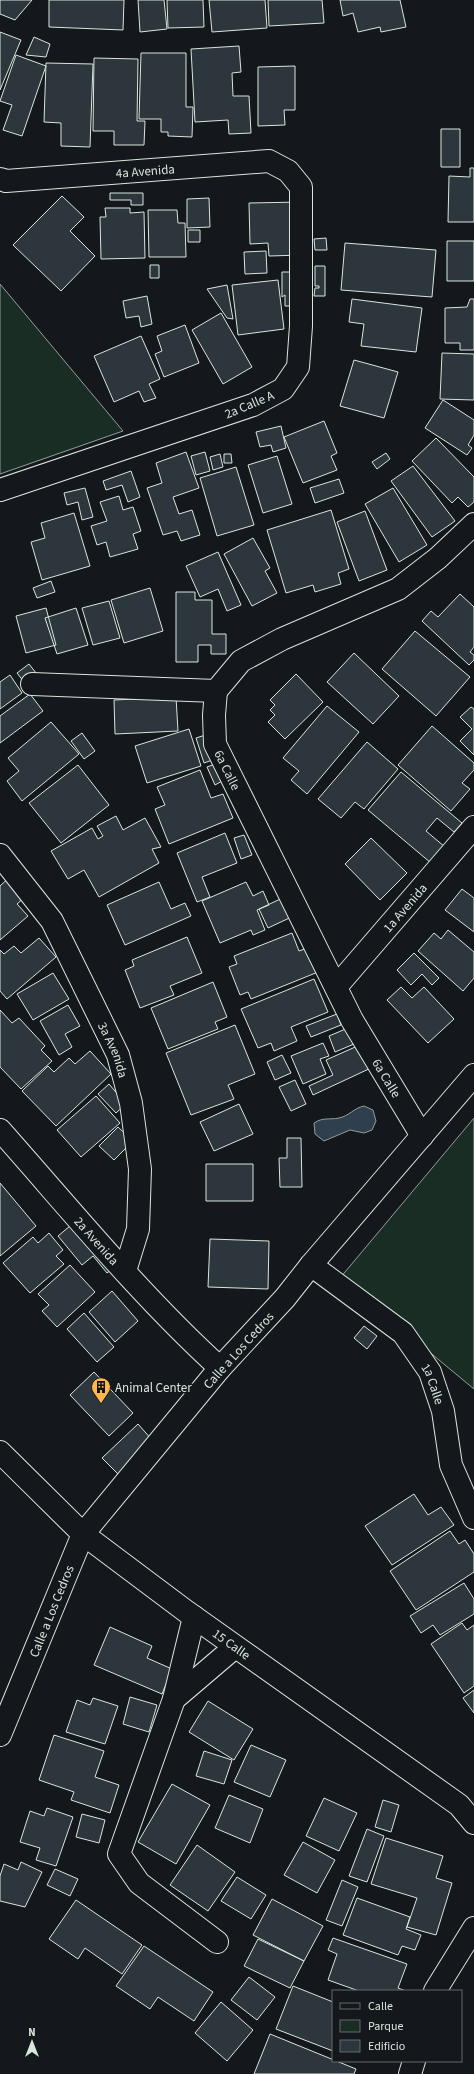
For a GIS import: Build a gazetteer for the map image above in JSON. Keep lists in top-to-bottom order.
{
  "streets": {
    "street": [
      "4a Avenida",
      "2a Calle A",
      "6a Calle",
      "1a Avenida",
      "3a Avenida",
      "2a Avenida",
      "Calle a Los Cedros",
      "1a Calle",
      "15 Calle"
    ]
  },
  "crossings": [
    ["4a Avenida", "2a Calle A"],
    ["6a Calle", "1a Avenida"],
    ["6a Calle", "Calle a Los Cedros"],
    ["3a Avenida", "2a Avenida"],
    ["2a Avenida", "Calle a Los Cedros"],
    ["Calle a Los Cedros", "1a Calle"],
    ["Calle a Los Cedros", "15 Calle"]
  ],
  "places": {
    "building": ["Animal Center"]
  },
  "legend": ["Calle", "Parque", "Edificio"],
  "north": "top"
}
